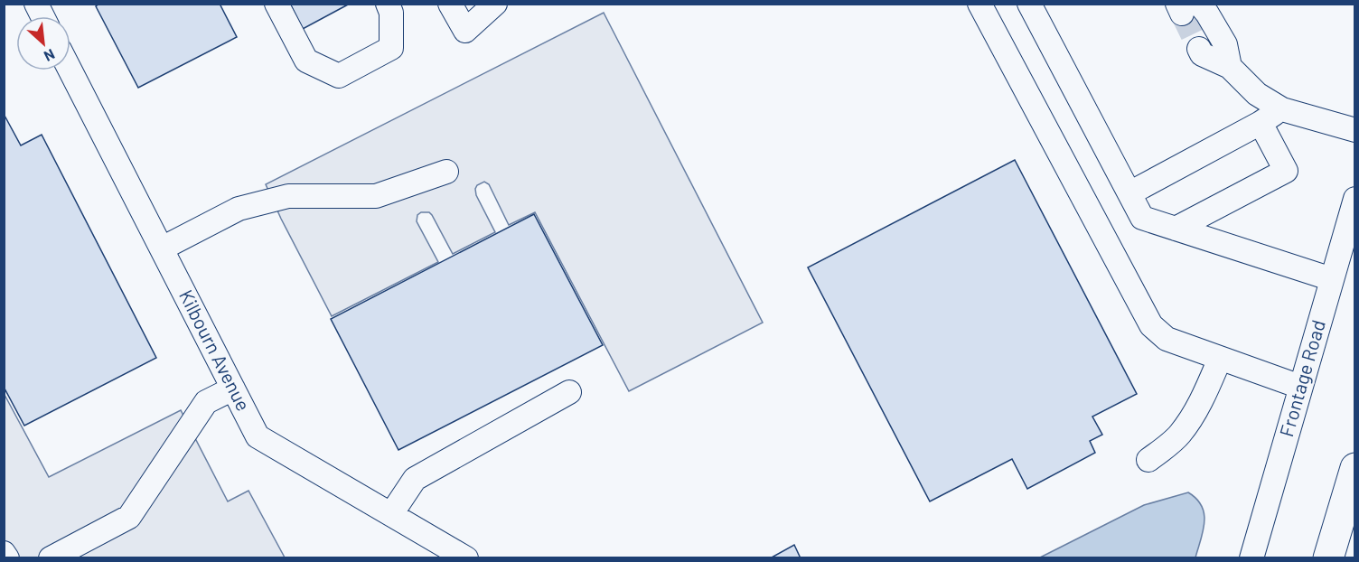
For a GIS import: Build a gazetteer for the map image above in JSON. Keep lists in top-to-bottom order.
{
  "streets": {
    "street": ["Kilbourn Avenue", "Frontage Road"]
  },
  "north": "bottom right"
}
